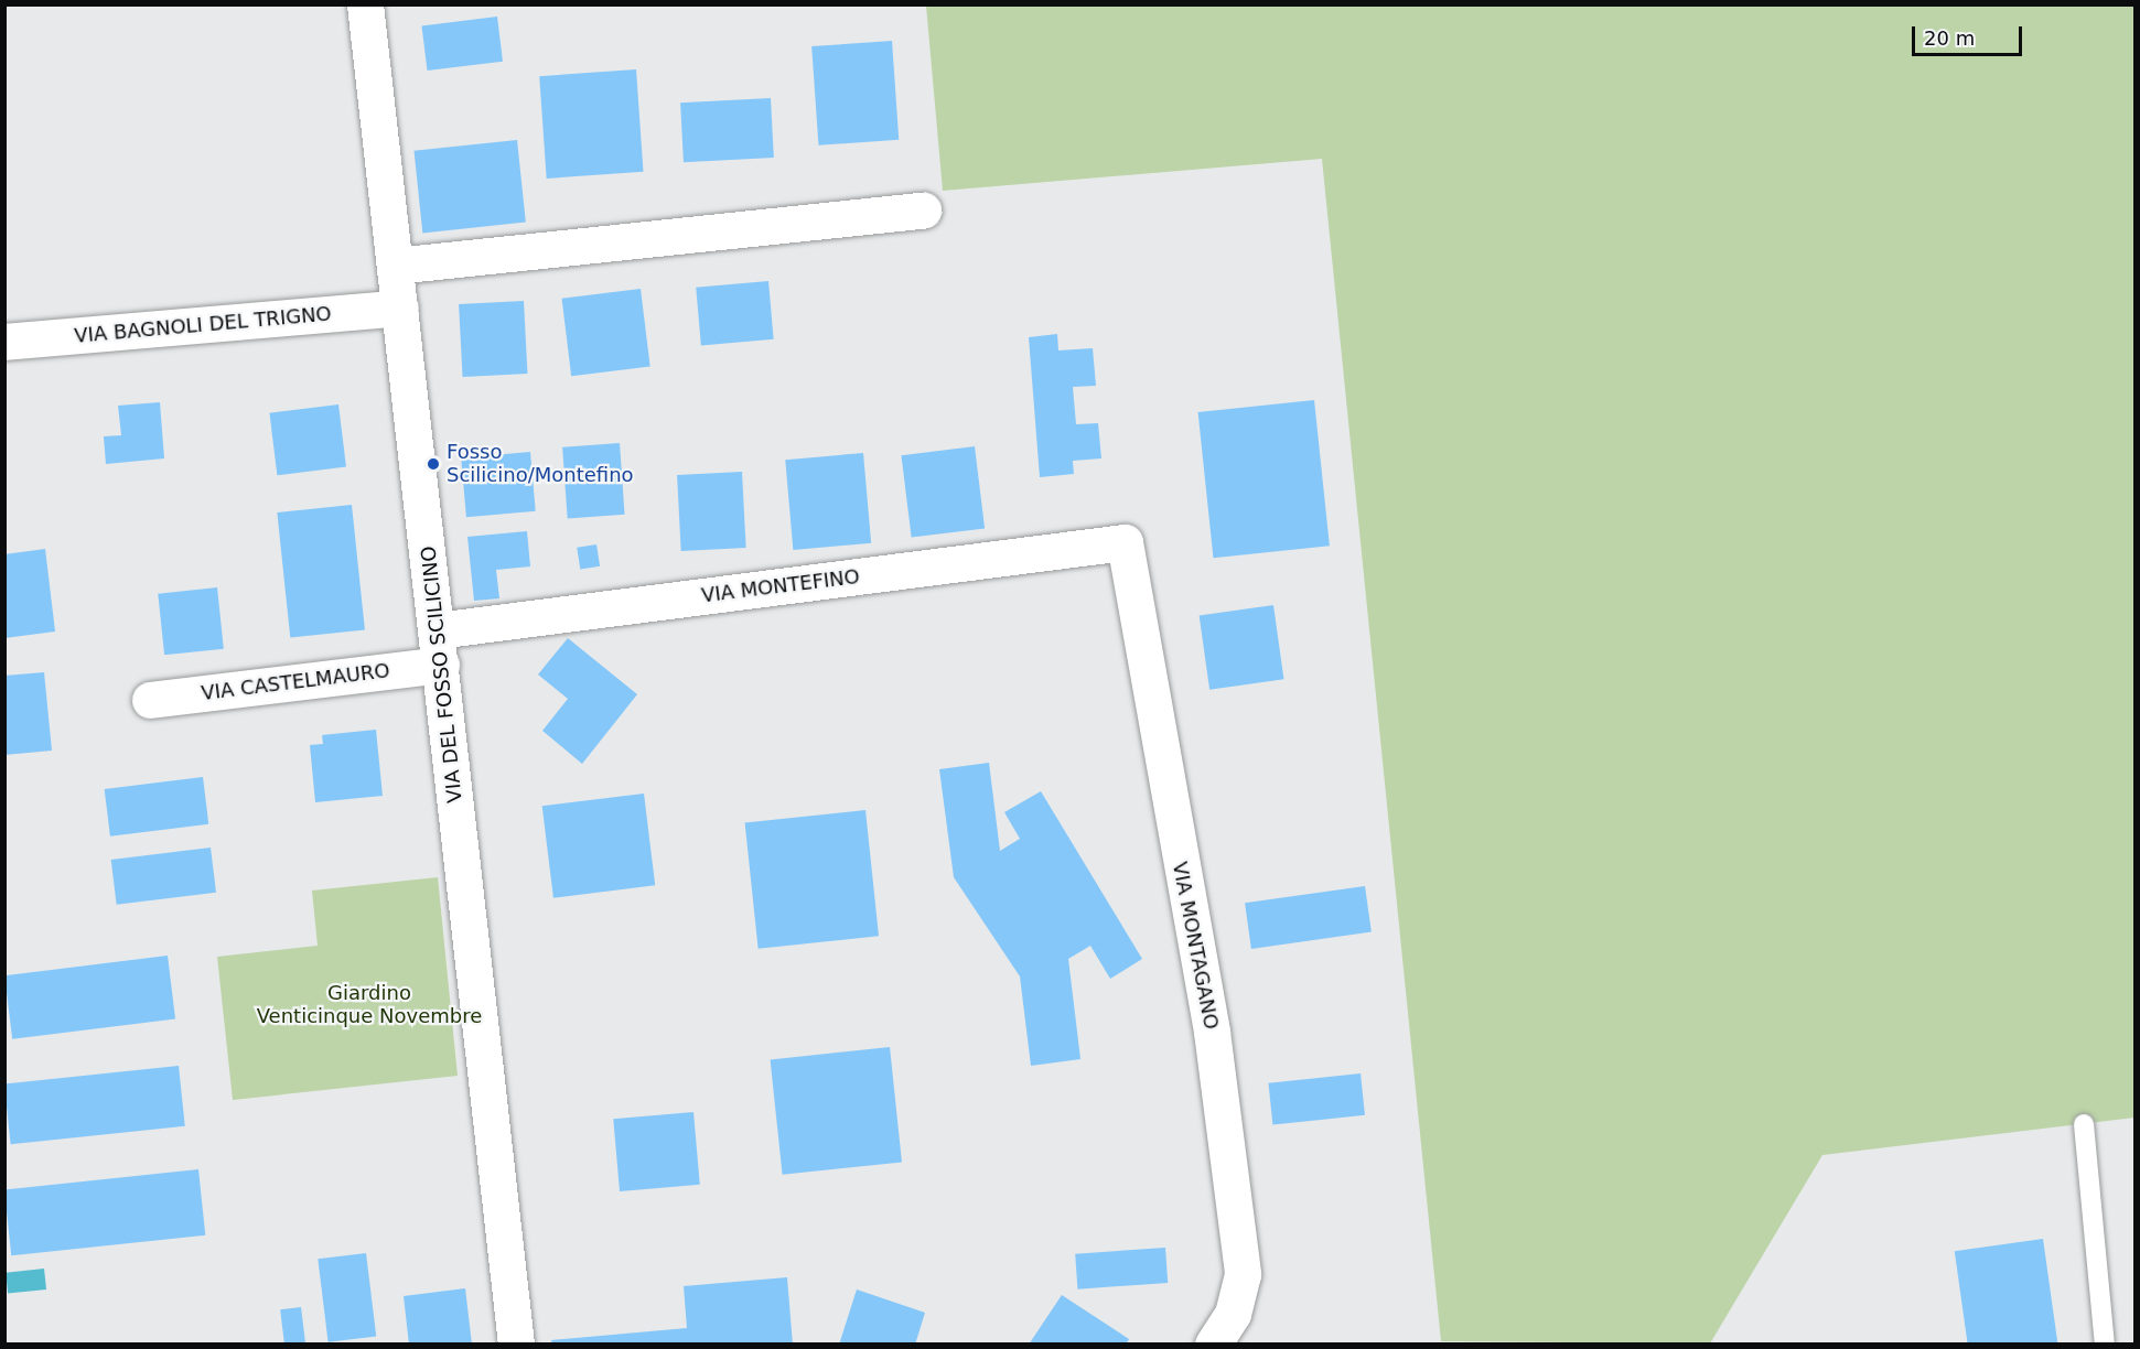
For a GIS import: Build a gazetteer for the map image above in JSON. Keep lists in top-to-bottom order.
{
  "streets": {
    "street": [
      "VIA BAGNOLI DEL TRIGNO",
      "VIA MONTEFINO",
      "VIA DEL FOSSO SCILICINO",
      "VIA CASTELMAURO",
      "VIA MONTAGANO"
    ]
  },
  "crossings": [
    ["VIA BAGNOLI DEL TRIGNO", "VIA DEL FOSSO SCILICINO"],
    ["VIA MONTEFINO", "VIA DEL FOSSO SCILICINO"],
    ["VIA MONTEFINO", "VIA CASTELMAURO"],
    ["VIA MONTEFINO", "VIA MONTAGANO"],
    ["VIA DEL FOSSO SCILICINO", "VIA CASTELMAURO"]
  ],
  "parks": ["Giardino Venticinque Novembre"],
  "places": ["Fosso Scilicino/Montefino"],
  "scale_bar": "20 m"
}
